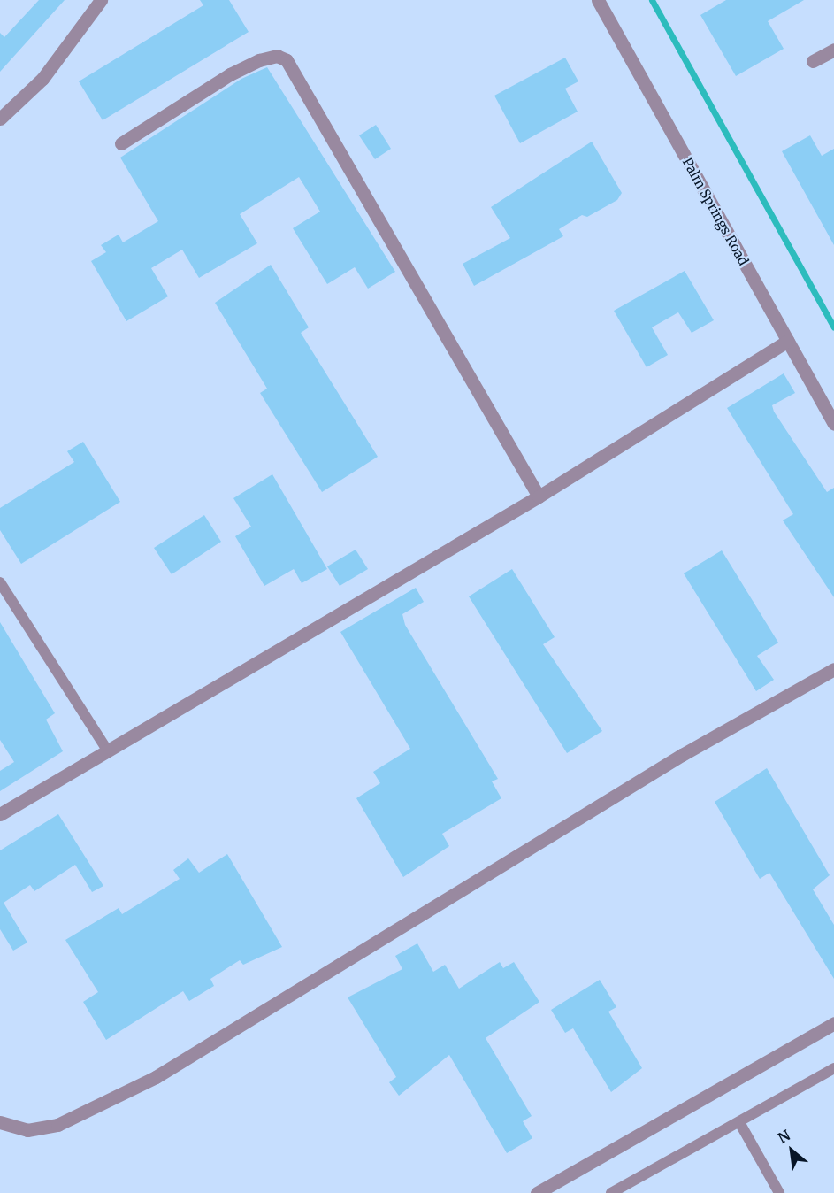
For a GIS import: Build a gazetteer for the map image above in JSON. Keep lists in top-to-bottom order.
{
  "streets": {
    "street": ["Palm Springs Road"]
  },
  "north": "top left"
}
